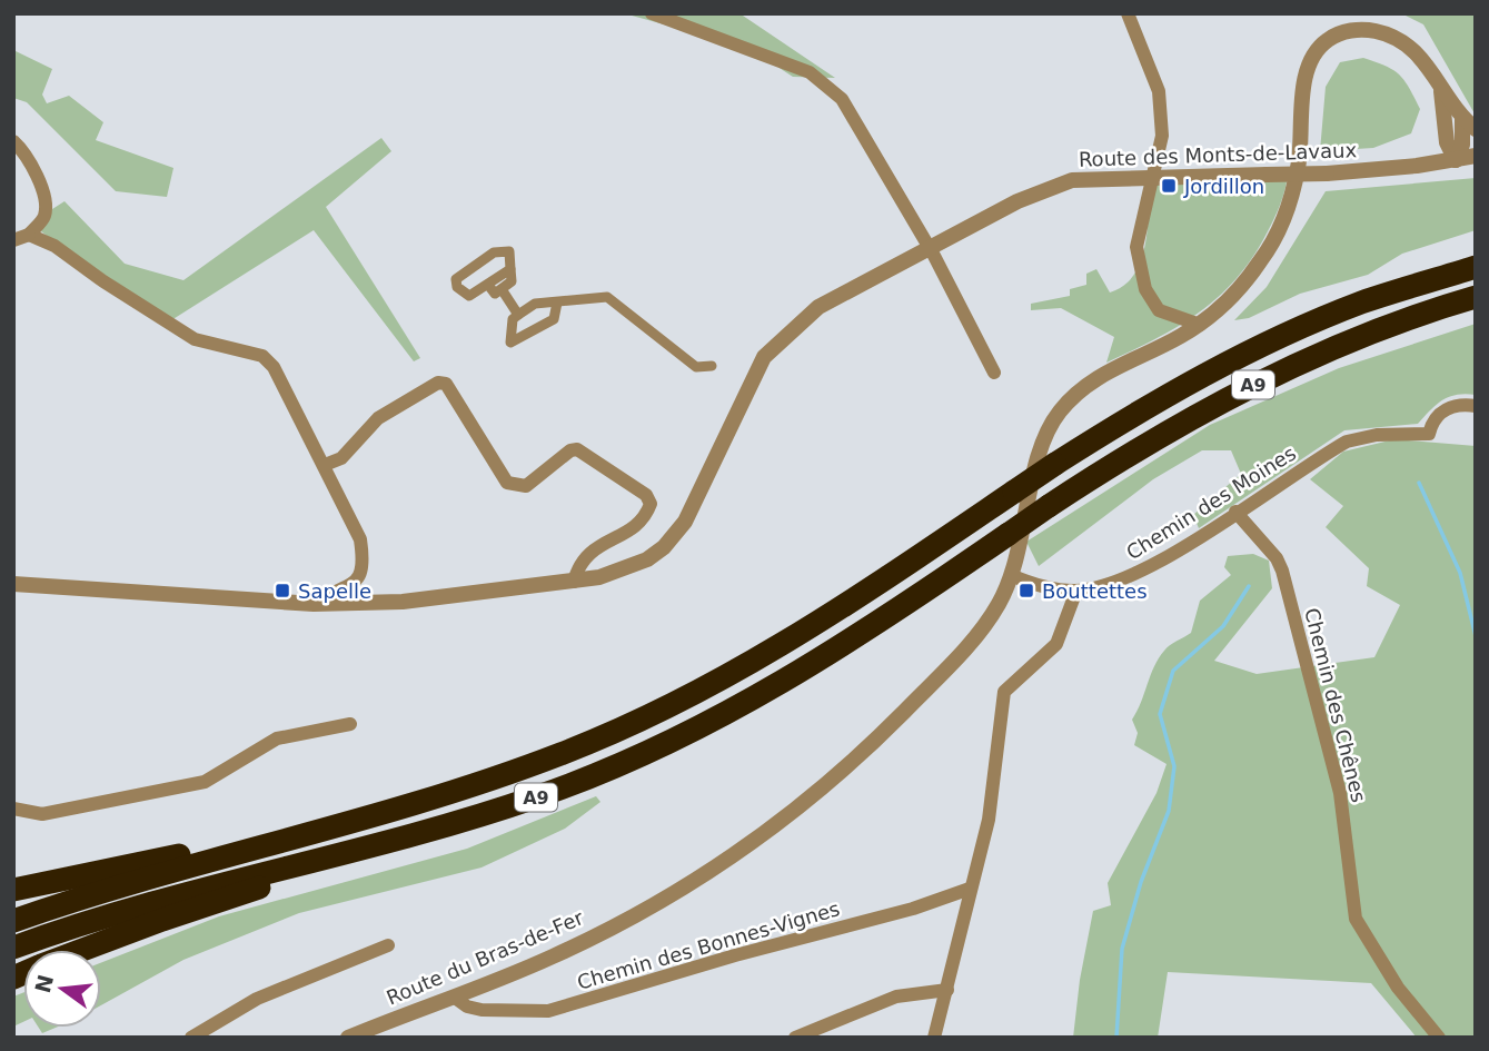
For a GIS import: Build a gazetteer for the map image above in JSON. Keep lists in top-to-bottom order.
{
  "streets": {
    "highway": ["A9"],
    "street": [
      "Route des Monts-de-Lavaux",
      "Chemin des Moines",
      "Chemin des Chênes",
      "Chemin des Bonnes-Vignes",
      "Route du Bras-de-Fer"
    ]
  },
  "crossings": [
    ["Route des Monts-de-Lavaux", "Route du Bras-de-Fer"],
    ["Chemin des Moines", "Chemin des Chênes"],
    ["Chemin des Moines", "Route du Bras-de-Fer"],
    ["Chemin des Bonnes-Vignes", "Route du Bras-de-Fer"]
  ],
  "places": {
    "transit": ["Jordillon", "Sapelle", "Bouttettes"]
  },
  "north": "left"
}
